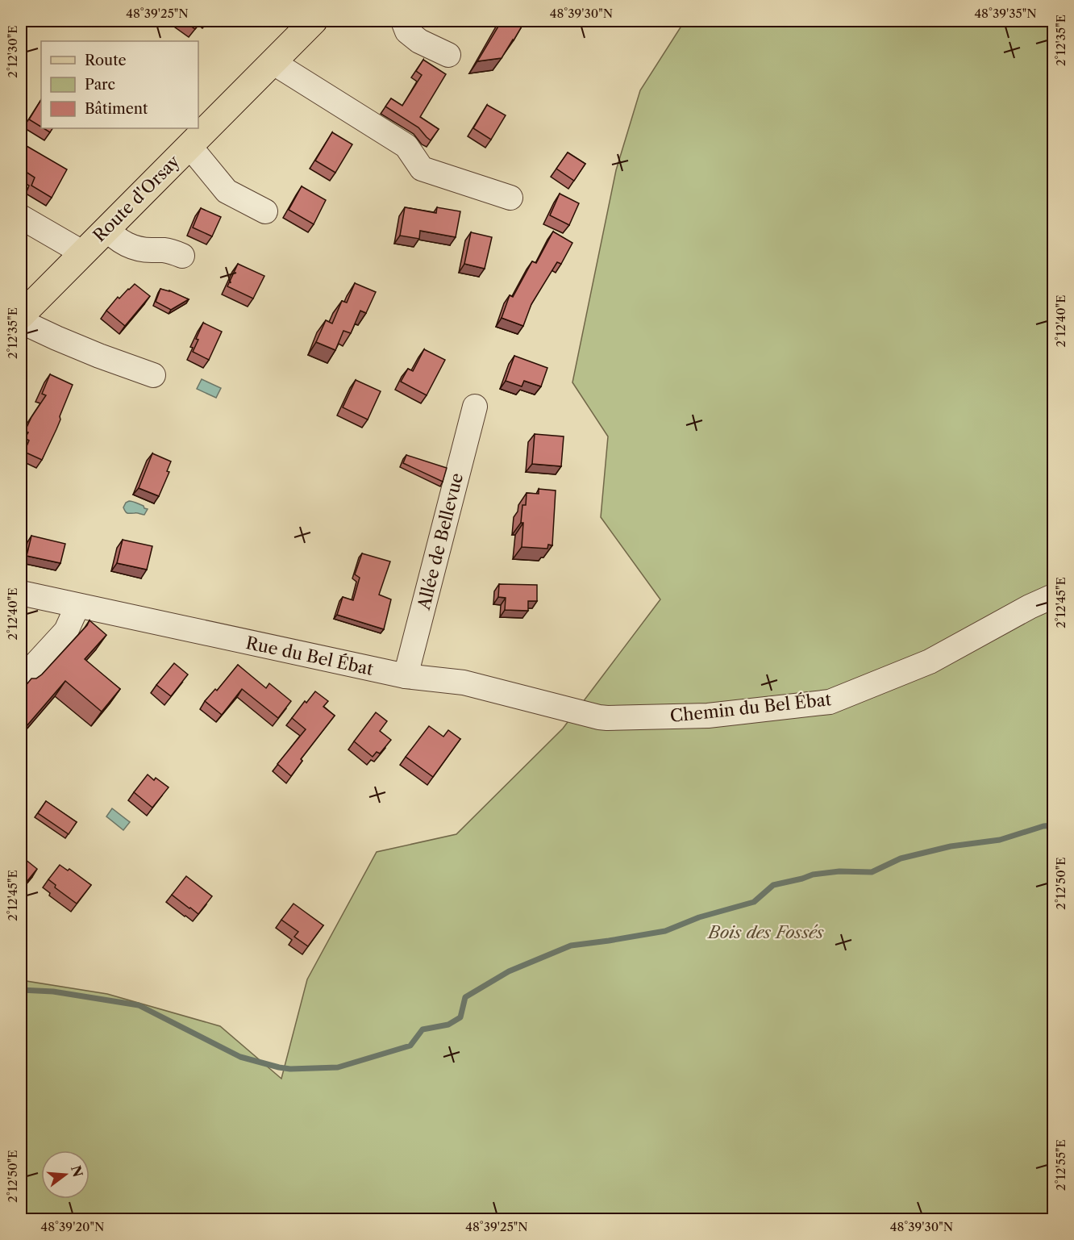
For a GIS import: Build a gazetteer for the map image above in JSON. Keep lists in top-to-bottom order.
{
  "streets": {
    "main road": ["Route d'Orsay"],
    "street": ["Allée de Bellevue", "Rue du Bel Ébat", "Chemin du Bel Ébat"]
  },
  "crossings": [
    ["Allée de Bellevue", "Rue du Bel Ébat"],
    ["Rue du Bel Ébat", "Chemin du Bel Ébat"]
  ],
  "parks": ["Bois des Fossés"],
  "legend": ["Route", "Parc", "Bâtiment"],
  "north": "right",
  "coordinates": [
    "48°39'25\"N",
    "48°39'30\"N",
    "48°39'35\"N",
    "2°12'35\"E",
    "2°12'30\"E",
    "2°12'40\"E",
    "2°12'45\"E",
    "2°12'50\"E",
    "2°12'55\"E",
    "48°39'20\"N"
  ]
}
